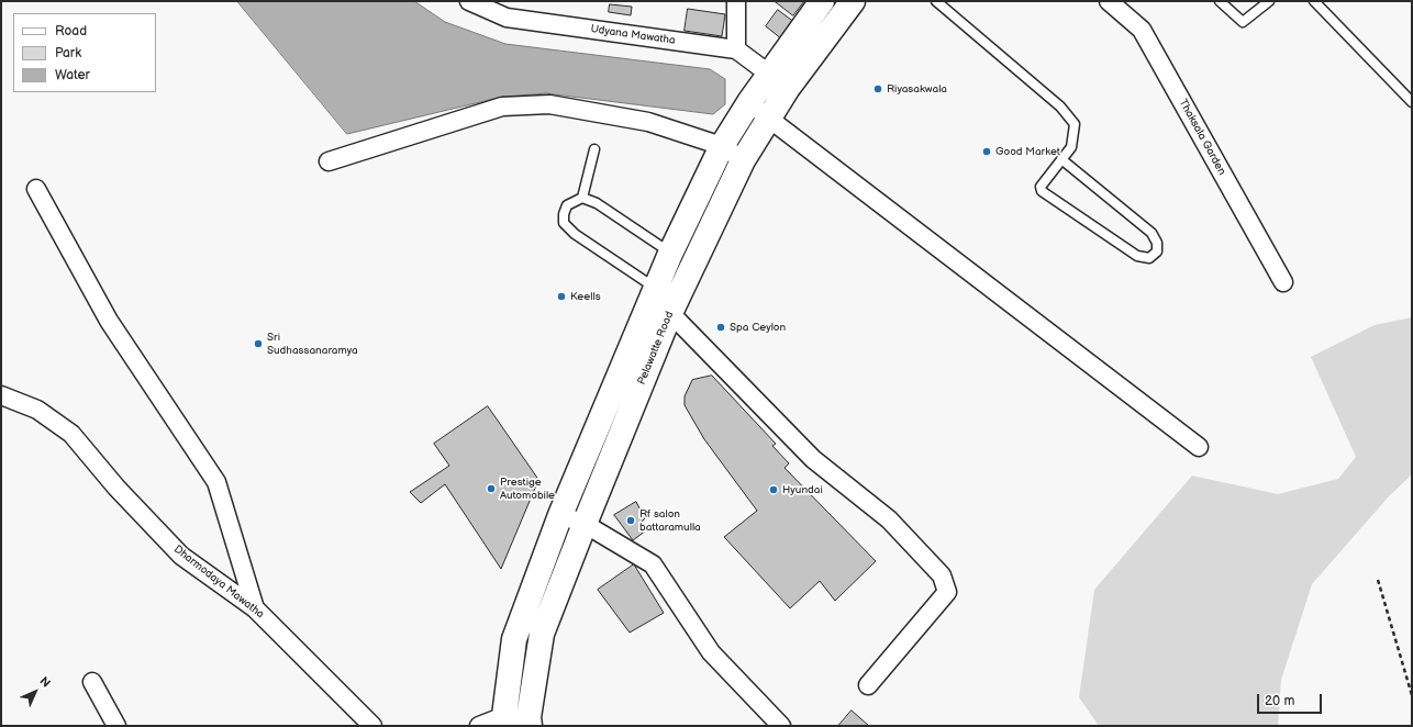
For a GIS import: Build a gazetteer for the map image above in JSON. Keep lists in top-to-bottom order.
{
  "streets": {
    "main road": ["Pelawatte Road"],
    "street": ["Udyana Mawatha", "Thaksala Garden", "Dharmodaya Mawatha"]
  },
  "crossings": [
    ["Udyana Mawatha", "Pelawatte Road"]
  ],
  "places": [
    "Riyasakwala",
    "Good Market",
    "Keells",
    "Spa Ceylon",
    "Sri Sudhassanaramya",
    "Prestige Automobile",
    "Hyundai",
    "Rf salon battaramulla"
  ],
  "legend": ["Road", "Park", "Water"],
  "scale_bar": "20 m",
  "north": "top right"
}
